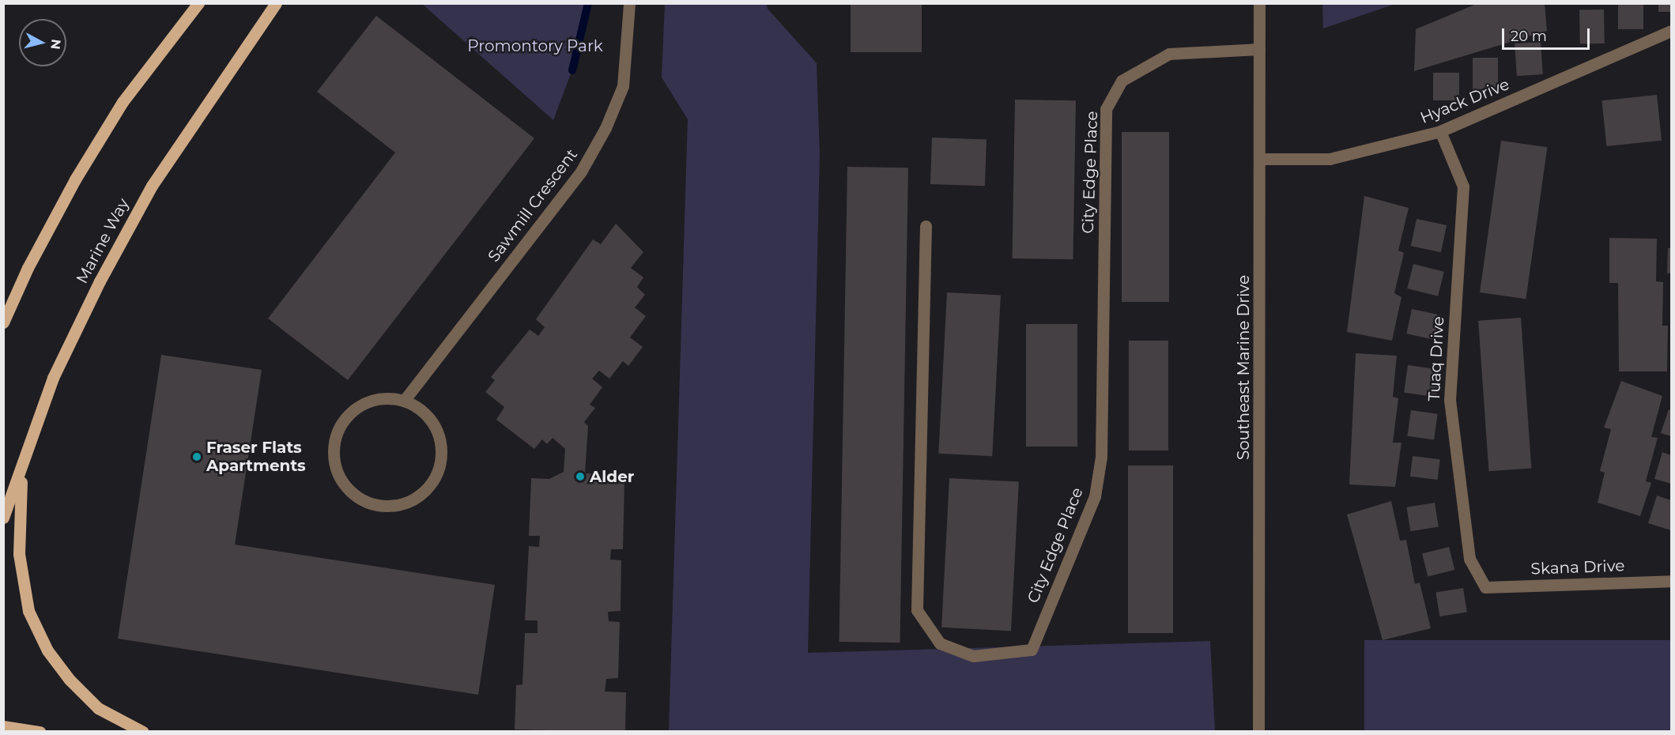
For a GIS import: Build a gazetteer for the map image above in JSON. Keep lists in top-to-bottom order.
{
  "streets": {
    "main road": ["Marine Way"],
    "street": [
      "Hyack Drive",
      "City Edge Place",
      "Sawmill Crescent",
      "Tuaq Drive",
      "Southeast Marine Drive",
      "Skana Drive"
    ]
  },
  "crossings": [
    ["Hyack Drive", "Tuaq Drive"],
    ["Hyack Drive", "Southeast Marine Drive"],
    ["City Edge Place", "Southeast Marine Drive"],
    ["Tuaq Drive", "Skana Drive"]
  ],
  "parks": ["Promontory Park"],
  "places": ["Fraser Flats Apartments", "Alder"],
  "scale_bar": "20 m",
  "north": "right"
}
